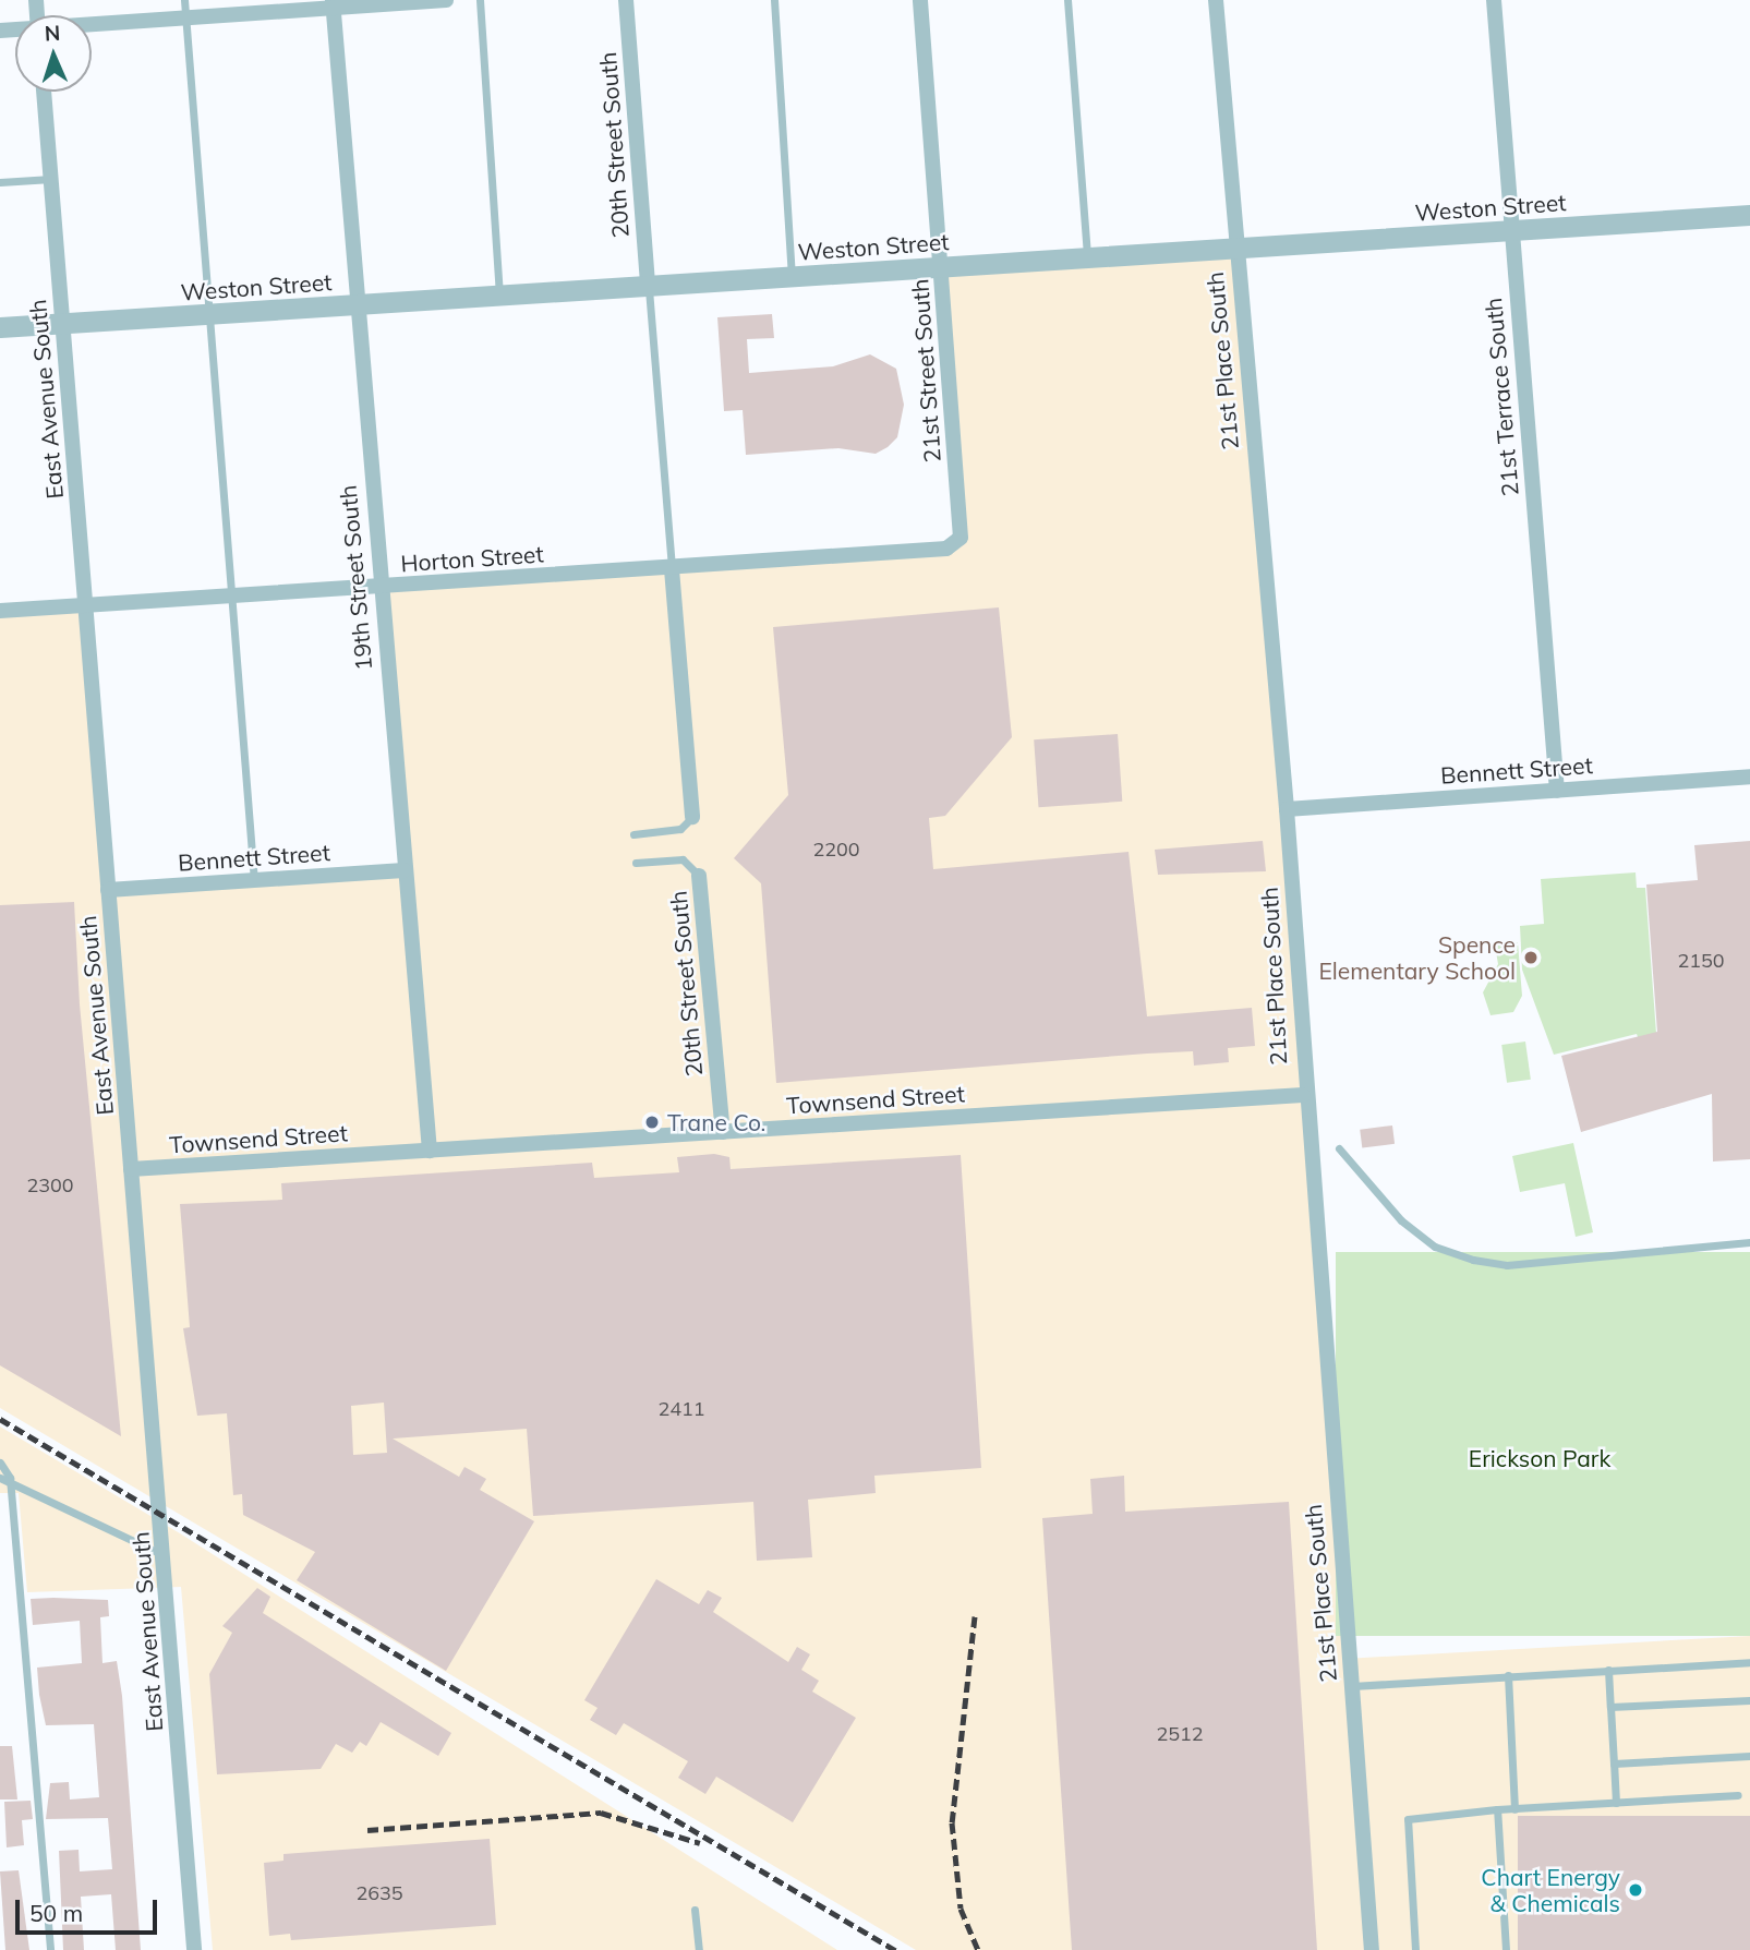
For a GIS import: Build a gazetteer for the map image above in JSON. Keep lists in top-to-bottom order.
{
  "streets": {
    "street": [
      "20th Street South",
      "Weston Street",
      "21st Place South",
      "21st Street South",
      "21st Terrace South",
      "East Avenue South",
      "Horton Street",
      "19th Street South",
      "Bennett Street",
      "Townsend Street"
    ]
  },
  "crossings": [
    ["20th Street South", "Weston Street"],
    ["20th Street South", "Townsend Street"],
    ["Weston Street", "21st Place South"],
    ["Weston Street", "21st Street South"],
    ["Weston Street", "21st Terrace South"],
    ["Weston Street", "East Avenue South"],
    ["Weston Street", "19th Street South"],
    ["21st Place South", "Bennett Street"],
    ["21st Place South", "Townsend Street"],
    ["21st Street South", "Horton Street"],
    ["21st Terrace South", "Bennett Street"],
    ["East Avenue South", "Horton Street"],
    ["East Avenue South", "Bennett Street"],
    ["East Avenue South", "Townsend Street"],
    ["Horton Street", "19th Street South"],
    ["19th Street South", "Bennett Street"],
    ["19th Street South", "Townsend Street"]
  ],
  "parks": ["Erickson Park"],
  "places": ["Spence Elementary School", "Trane Co.", "Chart Energy & Chemicals"],
  "house_numbers": [
    "2200",
    "2150",
    "2300",
    "2411",
    "2512",
    "2635"
  ],
  "scale_bar": "50 m",
  "north": "top"
}
